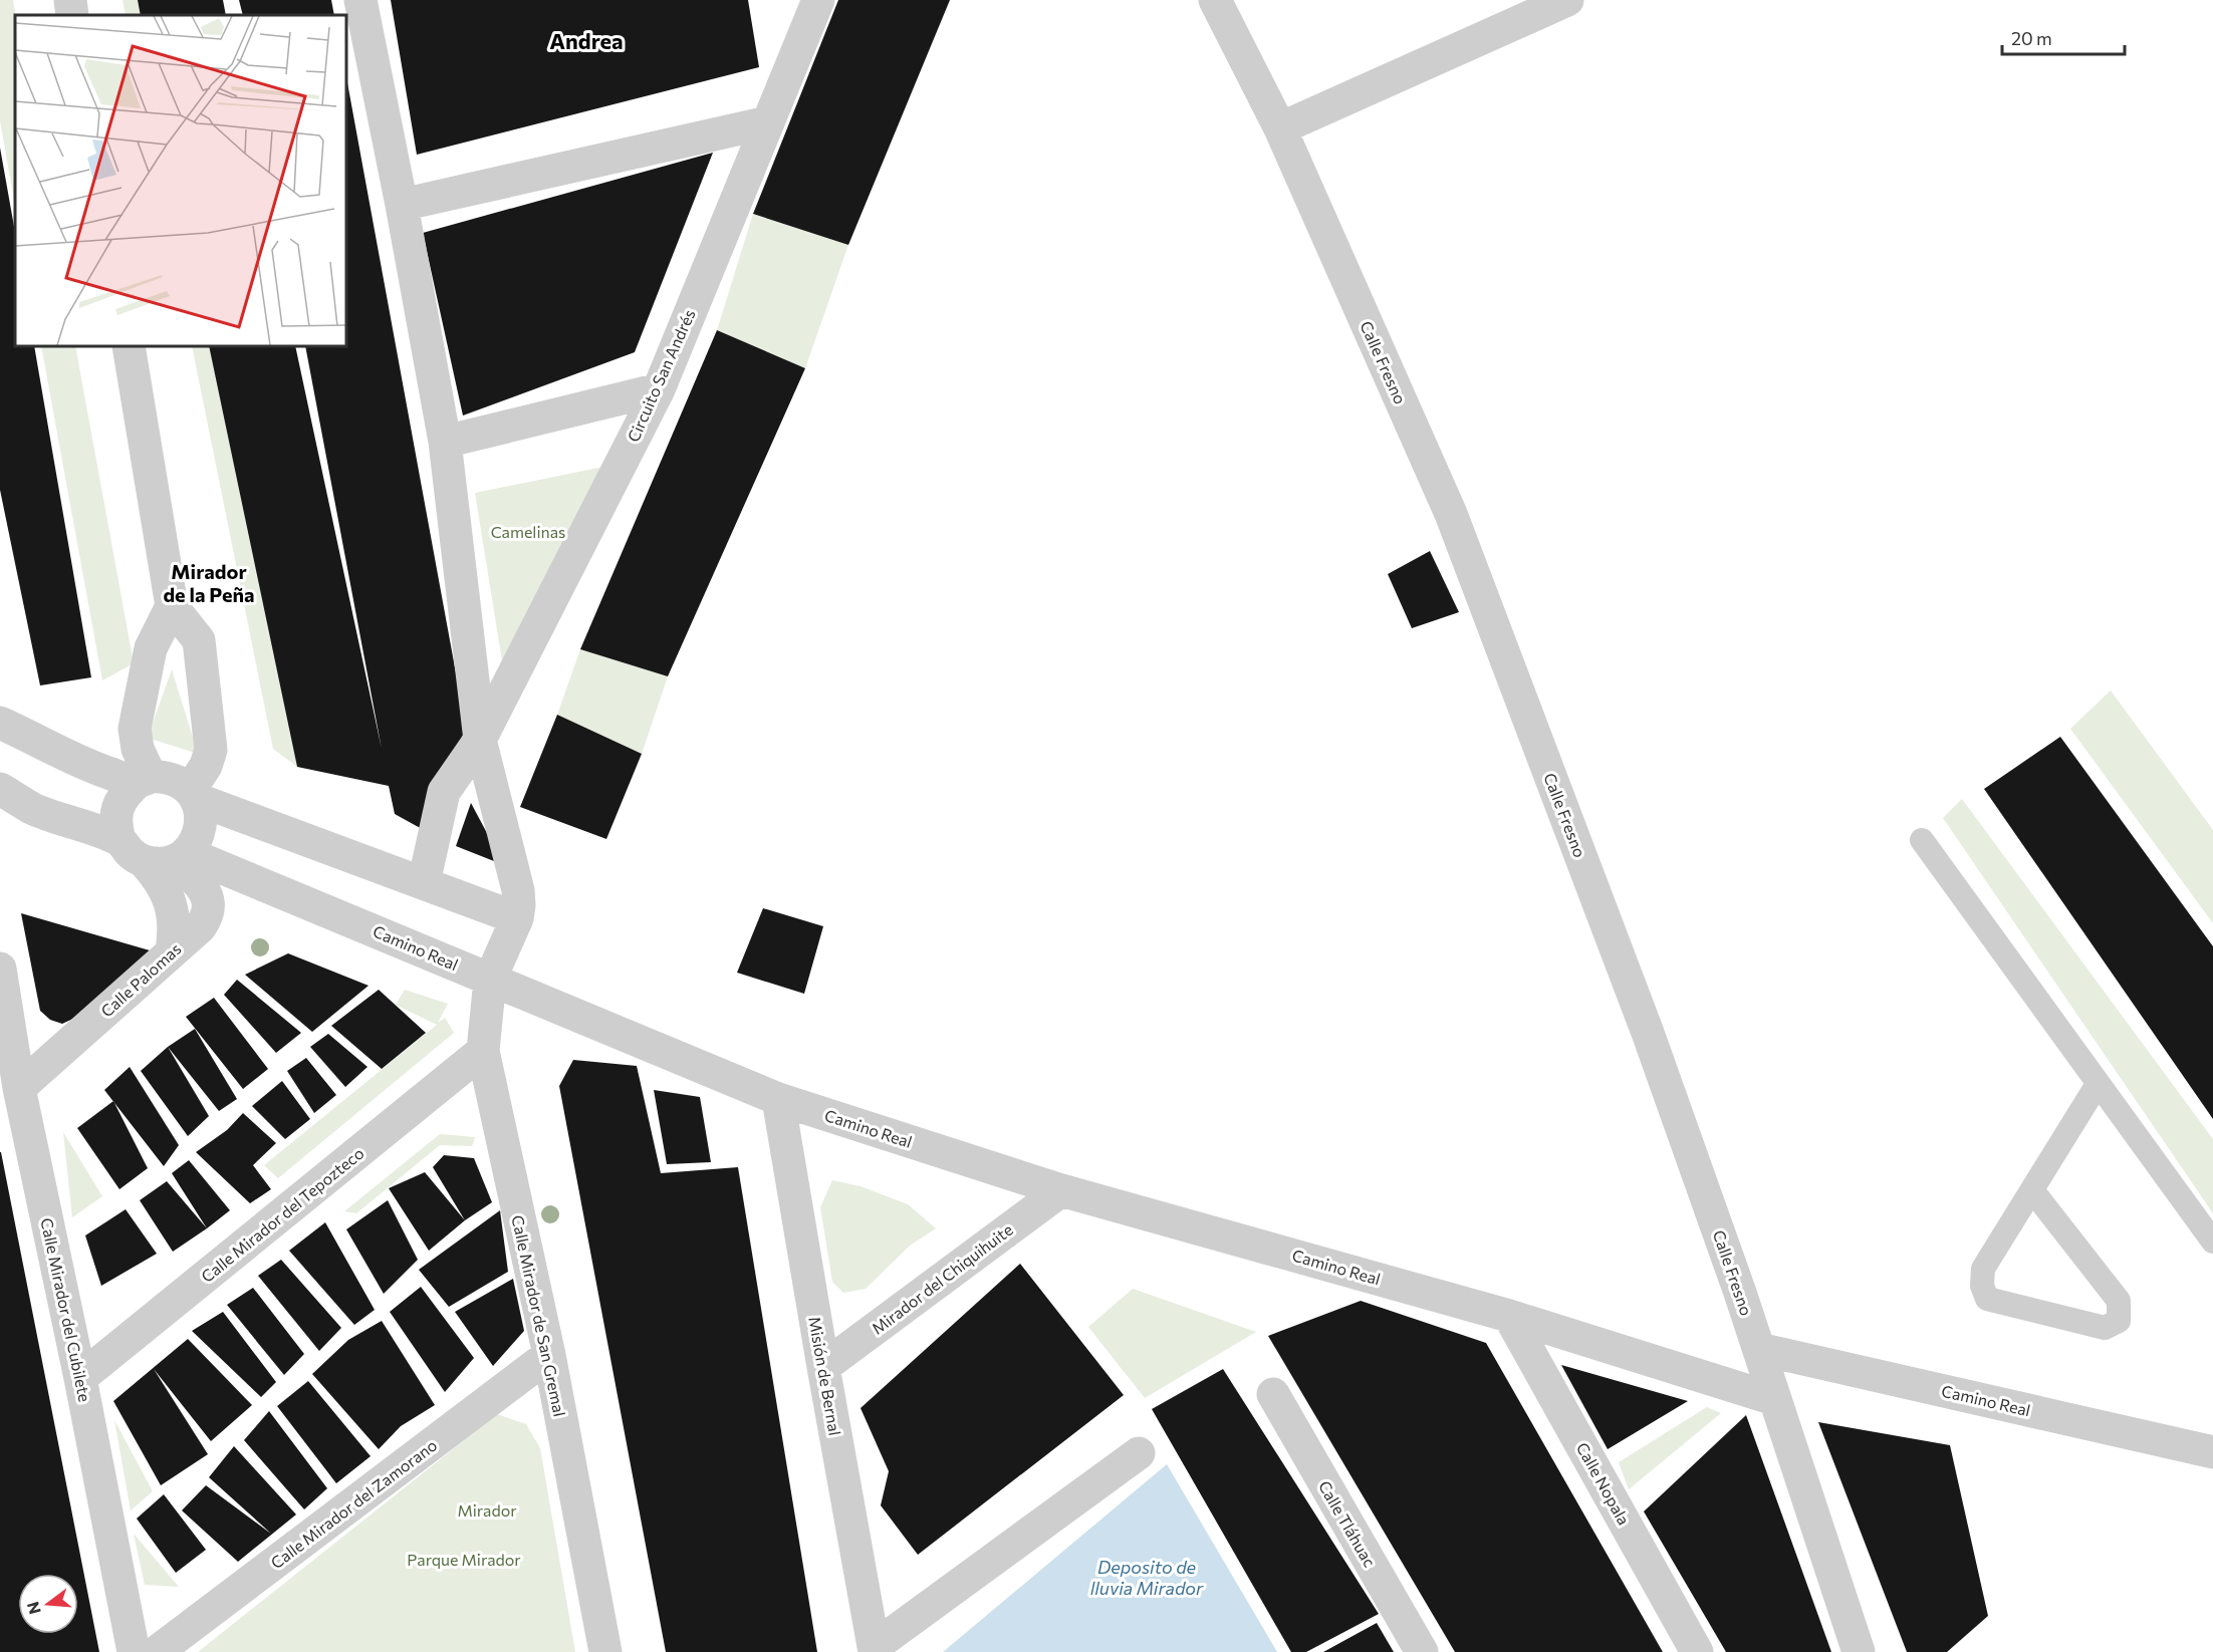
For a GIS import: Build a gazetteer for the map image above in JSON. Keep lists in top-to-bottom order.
{
  "streets": {
    "street": [
      "Calle Fresno",
      "Circuito San Andrés",
      "Camino Real",
      "Calle Palomas",
      "Calle Mirador del Tepozteco",
      "Mirador del Chiquihuite",
      "Calle Mirador del Cubilete",
      "Calle Mirador de San Gremal",
      "Misión de Bernal",
      "Calle Nopala",
      "Calle Mirador del Zamorano",
      "Calle Tláhuac"
    ]
  },
  "crossings": [
    ["Calle Fresno", "Camino Real"],
    ["Camino Real", "Calle Palomas"],
    ["Camino Real", "Mirador del Chiquihuite"],
    ["Camino Real", "Calle Mirador de San Gremal"],
    ["Camino Real", "Misión de Bernal"],
    ["Camino Real", "Calle Nopala"],
    ["Calle Palomas", "Calle Mirador del Cubilete"],
    ["Calle Mirador del Tepozteco", "Calle Mirador del Cubilete"],
    ["Calle Mirador del Tepozteco", "Calle Mirador de San Gremal"],
    ["Mirador del Chiquihuite", "Misión de Bernal"],
    ["Calle Mirador de San Gremal", "Calle Mirador del Zamorano"]
  ],
  "districts": ["Andrea", "Mirador de la Peña"],
  "water": ["Deposito de lluvia Mirador"],
  "parks": ["Camelinas", "Mirador", "Parque Mirador"],
  "scale_bar": "20 m",
  "north": "left"
}
